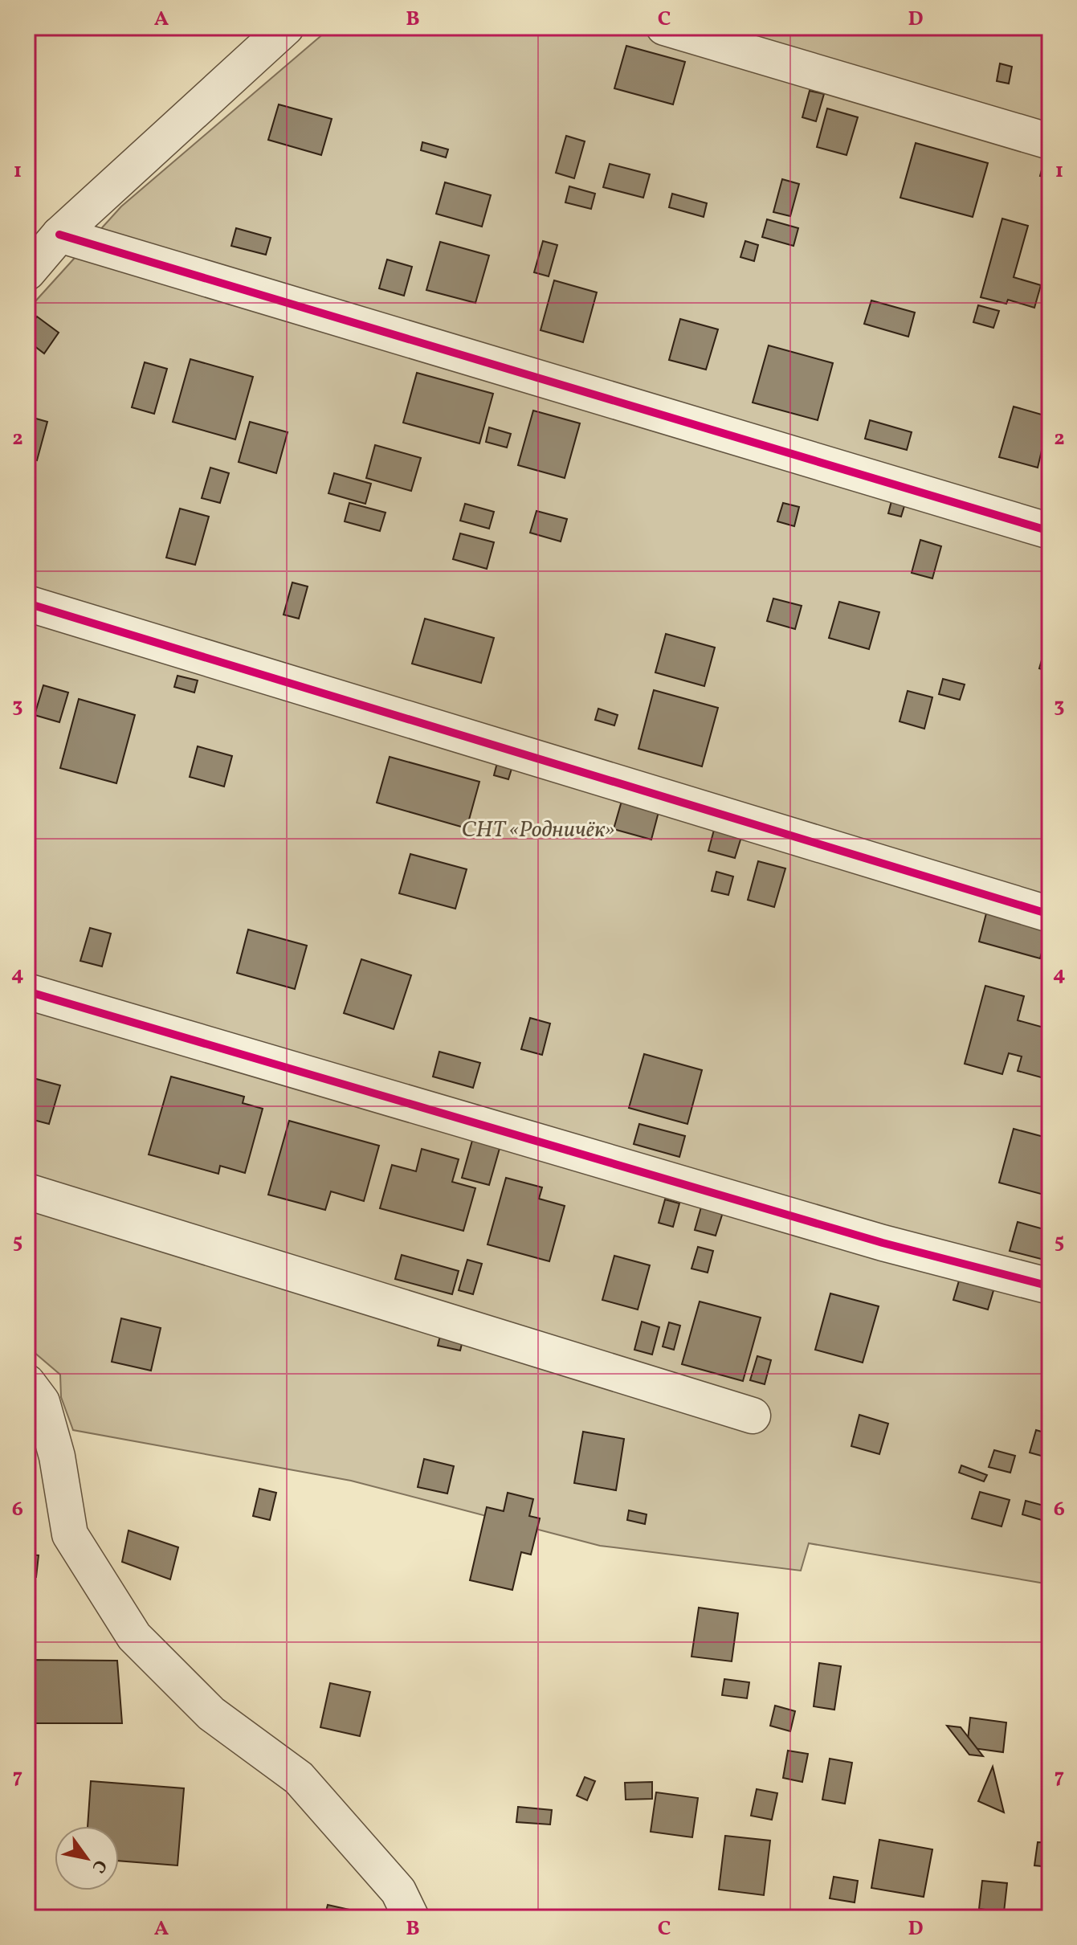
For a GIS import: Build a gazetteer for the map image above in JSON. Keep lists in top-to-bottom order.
{
  "parks": ["СНТ «Родничёк»"],
  "north": "bottom right",
  "grid": {
    "columns": [
      "A",
      "B",
      "C",
      "D"
    ],
    "rows": [
      "1",
      "2",
      "3",
      "4",
      "5",
      "6",
      "7"
    ]
  }
}
